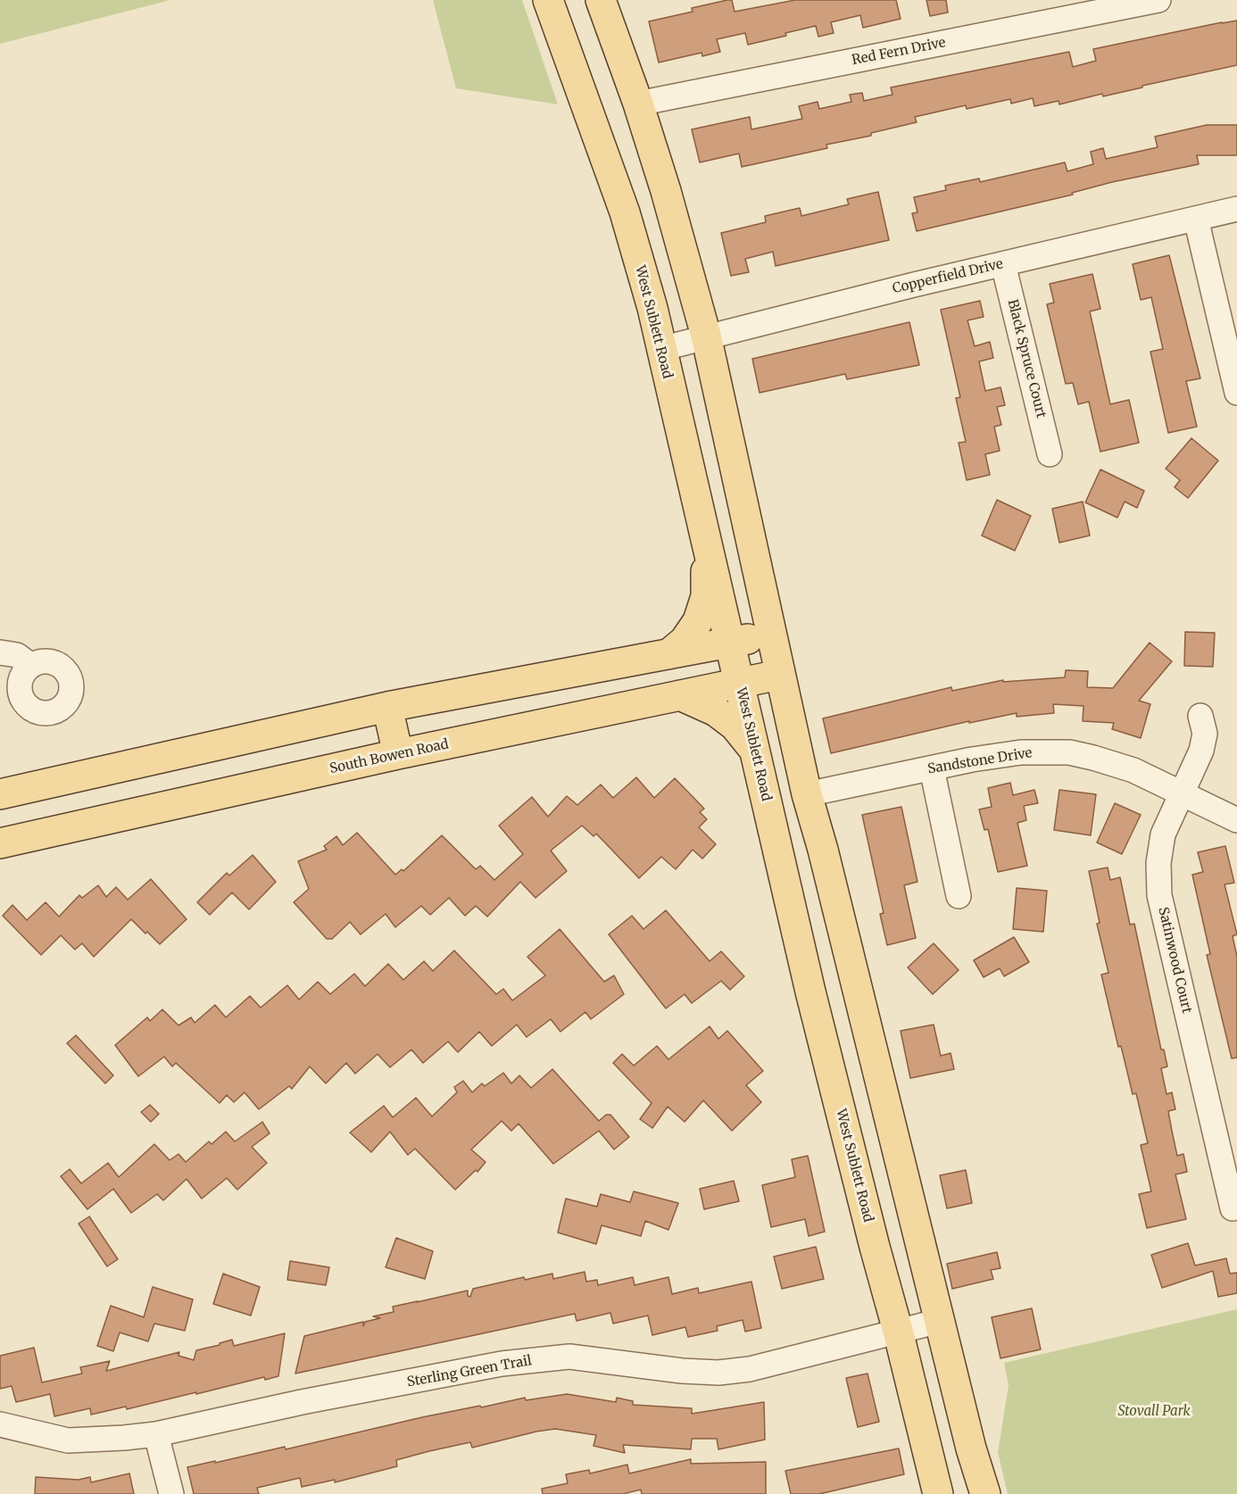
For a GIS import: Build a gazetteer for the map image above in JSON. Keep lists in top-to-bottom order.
{
  "streets": {
    "main road": ["West Sublett Road", "South Bowen Road"],
    "street": [
      "Red Fern Drive",
      "Copperfield Drive",
      "Black Spruce Court",
      "Sandstone Drive",
      "Satinwood Court",
      "Sterling Green Trail"
    ]
  },
  "crossings": [
    ["Copperfield Drive", "West Sublett Road"],
    ["Copperfield Drive", "Black Spruce Court"],
    ["West Sublett Road", "South Bowen Road"],
    ["West Sublett Road", "Sterling Green Trail"],
    ["Sandstone Drive", "Satinwood Court"]
  ],
  "parks": ["Stovall Park"]
}
